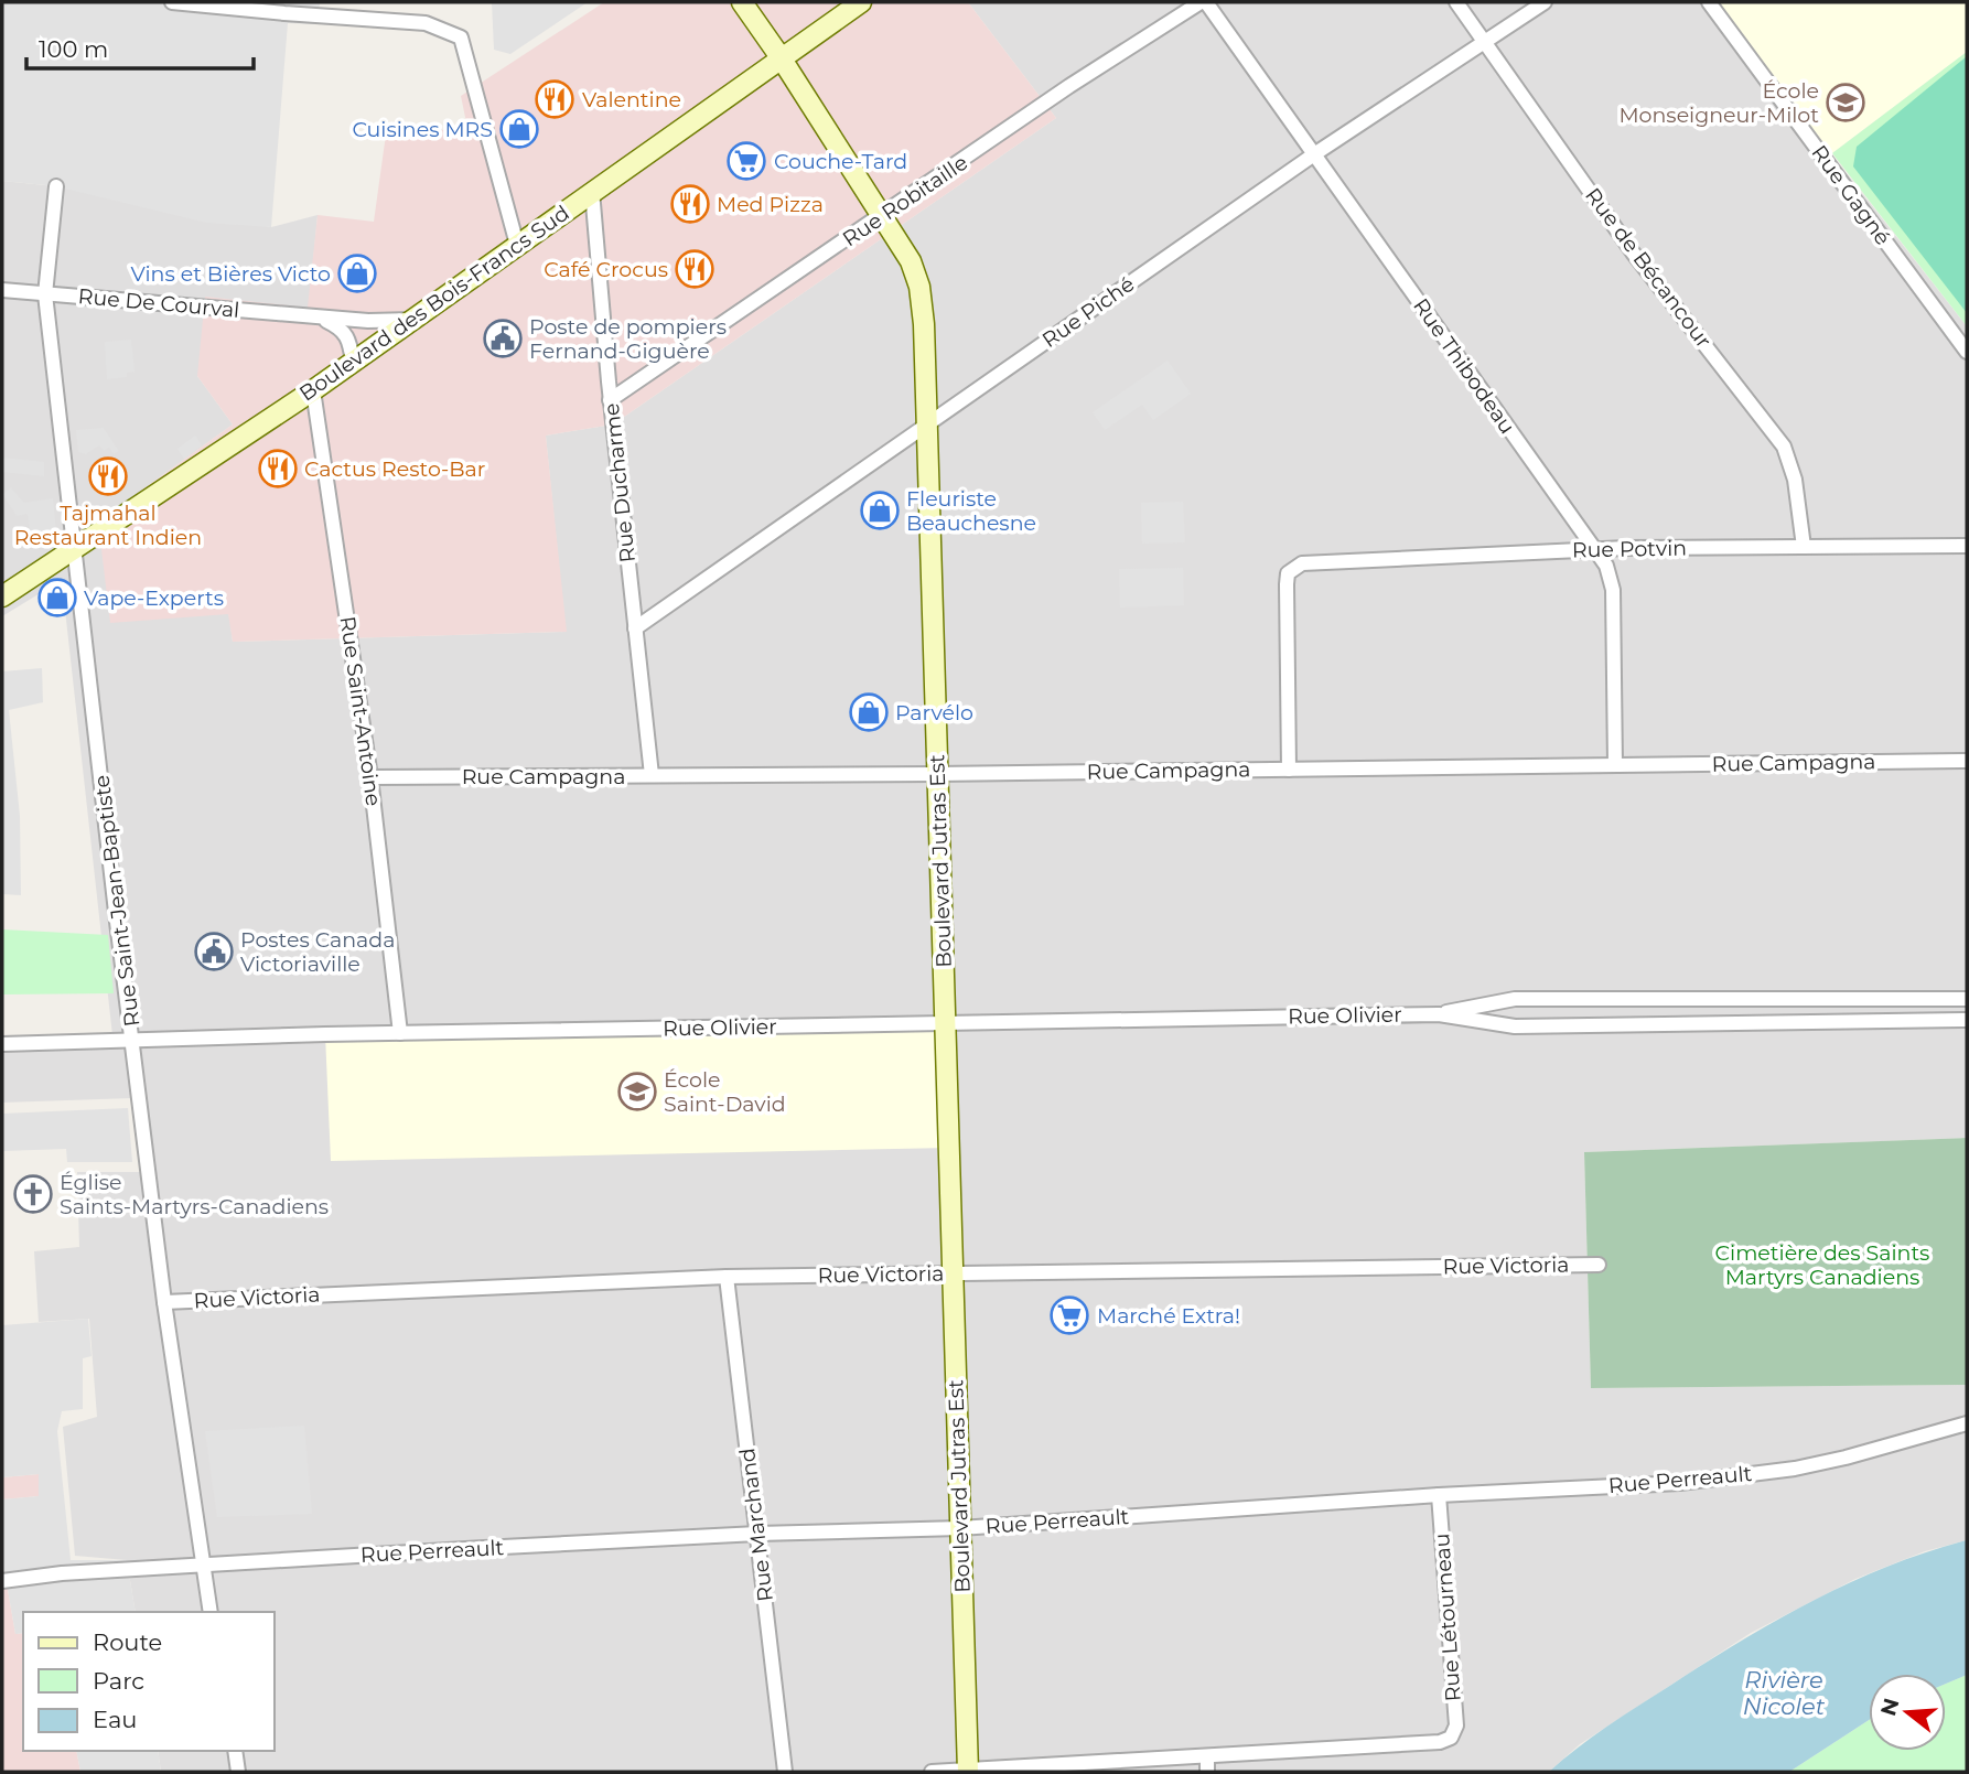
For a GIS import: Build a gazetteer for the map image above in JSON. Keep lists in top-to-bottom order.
{
  "streets": {
    "main road": ["Boulevard des Bois-Francs Sud", "Boulevard Jutras Est"],
    "street": [
      "Rue Gagné",
      "Rue Robitaille",
      "Rue de Bécancour",
      "Rue De Courval",
      "Rue Piché",
      "Rue Thibodeau",
      "Rue Ducharme",
      "Rue Potvin",
      "Rue Saint-Antoine",
      "Rue Campagna",
      "Rue Saint-Jean-Baptiste",
      "Rue Olivier",
      "Rue Victoria",
      "Rue Perreault",
      "Rue Marchand",
      "Rue Létourneau"
    ]
  },
  "crossings": [
    ["Rue Robitaille", "Rue Thibodeau"],
    ["Rue Robitaille", "Rue Ducharme"],
    ["Rue Robitaille", "Boulevard Jutras Est"],
    ["Rue de Bécancour", "Rue Piché"],
    ["Rue de Bécancour", "Rue Potvin"],
    ["Rue De Courval", "Boulevard des Bois-Francs Sud"],
    ["Rue De Courval", "Rue Saint-Jean-Baptiste"],
    ["Boulevard des Bois-Francs Sud", "Rue Ducharme"],
    ["Boulevard des Bois-Francs Sud", "Rue Saint-Antoine"],
    ["Boulevard des Bois-Francs Sud", "Boulevard Jutras Est"],
    ["Boulevard des Bois-Francs Sud", "Rue Saint-Jean-Baptiste"],
    ["Rue Piché", "Rue Thibodeau"],
    ["Rue Piché", "Rue Ducharme"],
    ["Rue Piché", "Boulevard Jutras Est"],
    ["Rue Thibodeau", "Rue Potvin"],
    ["Rue Thibodeau", "Rue Campagna"],
    ["Rue Ducharme", "Rue Campagna"],
    ["Rue Potvin", "Rue Campagna"],
    ["Rue Saint-Antoine", "Rue Campagna"],
    ["Rue Saint-Antoine", "Rue Olivier"],
    ["Rue Campagna", "Boulevard Jutras Est"],
    ["Boulevard Jutras Est", "Rue Olivier"],
    ["Boulevard Jutras Est", "Rue Victoria"],
    ["Boulevard Jutras Est", "Rue Perreault"],
    ["Rue Saint-Jean-Baptiste", "Rue Olivier"],
    ["Rue Saint-Jean-Baptiste", "Rue Victoria"],
    ["Rue Saint-Jean-Baptiste", "Rue Perreault"],
    ["Rue Victoria", "Rue Marchand"],
    ["Rue Perreault", "Rue Marchand"],
    ["Rue Perreault", "Rue Létourneau"]
  ],
  "water": ["Rivière Nicolet"],
  "parks": ["Cimetière des Saints Martyrs Canadiens"],
  "places": {
    "restaurant": [
      "Valentine",
      "Med Pizza",
      "Café Crocus",
      "Cactus Resto-Bar",
      "Tajmahal Restaurant Indien"
    ],
    "school or university": ["École Monseigneur-Milot", "École Saint-David"],
    "shop": [
      "Cuisines MRS",
      "Vins et Bières Victo",
      "Fleuriste Beauchesne",
      "Vape-Experts",
      "Parvélo"
    ],
    "supermarket": ["Couche-Tard", "Marché Extra!"],
    "public building": ["Poste de pompiers Fernand-Giguère", "Postes Canada Victoriaville"],
    "church": ["Église Saints-Martyrs-Canadiens"]
  },
  "legend": ["Route", "Parc", "Eau"],
  "scale_bar": "100 m",
  "north": "left"
}
